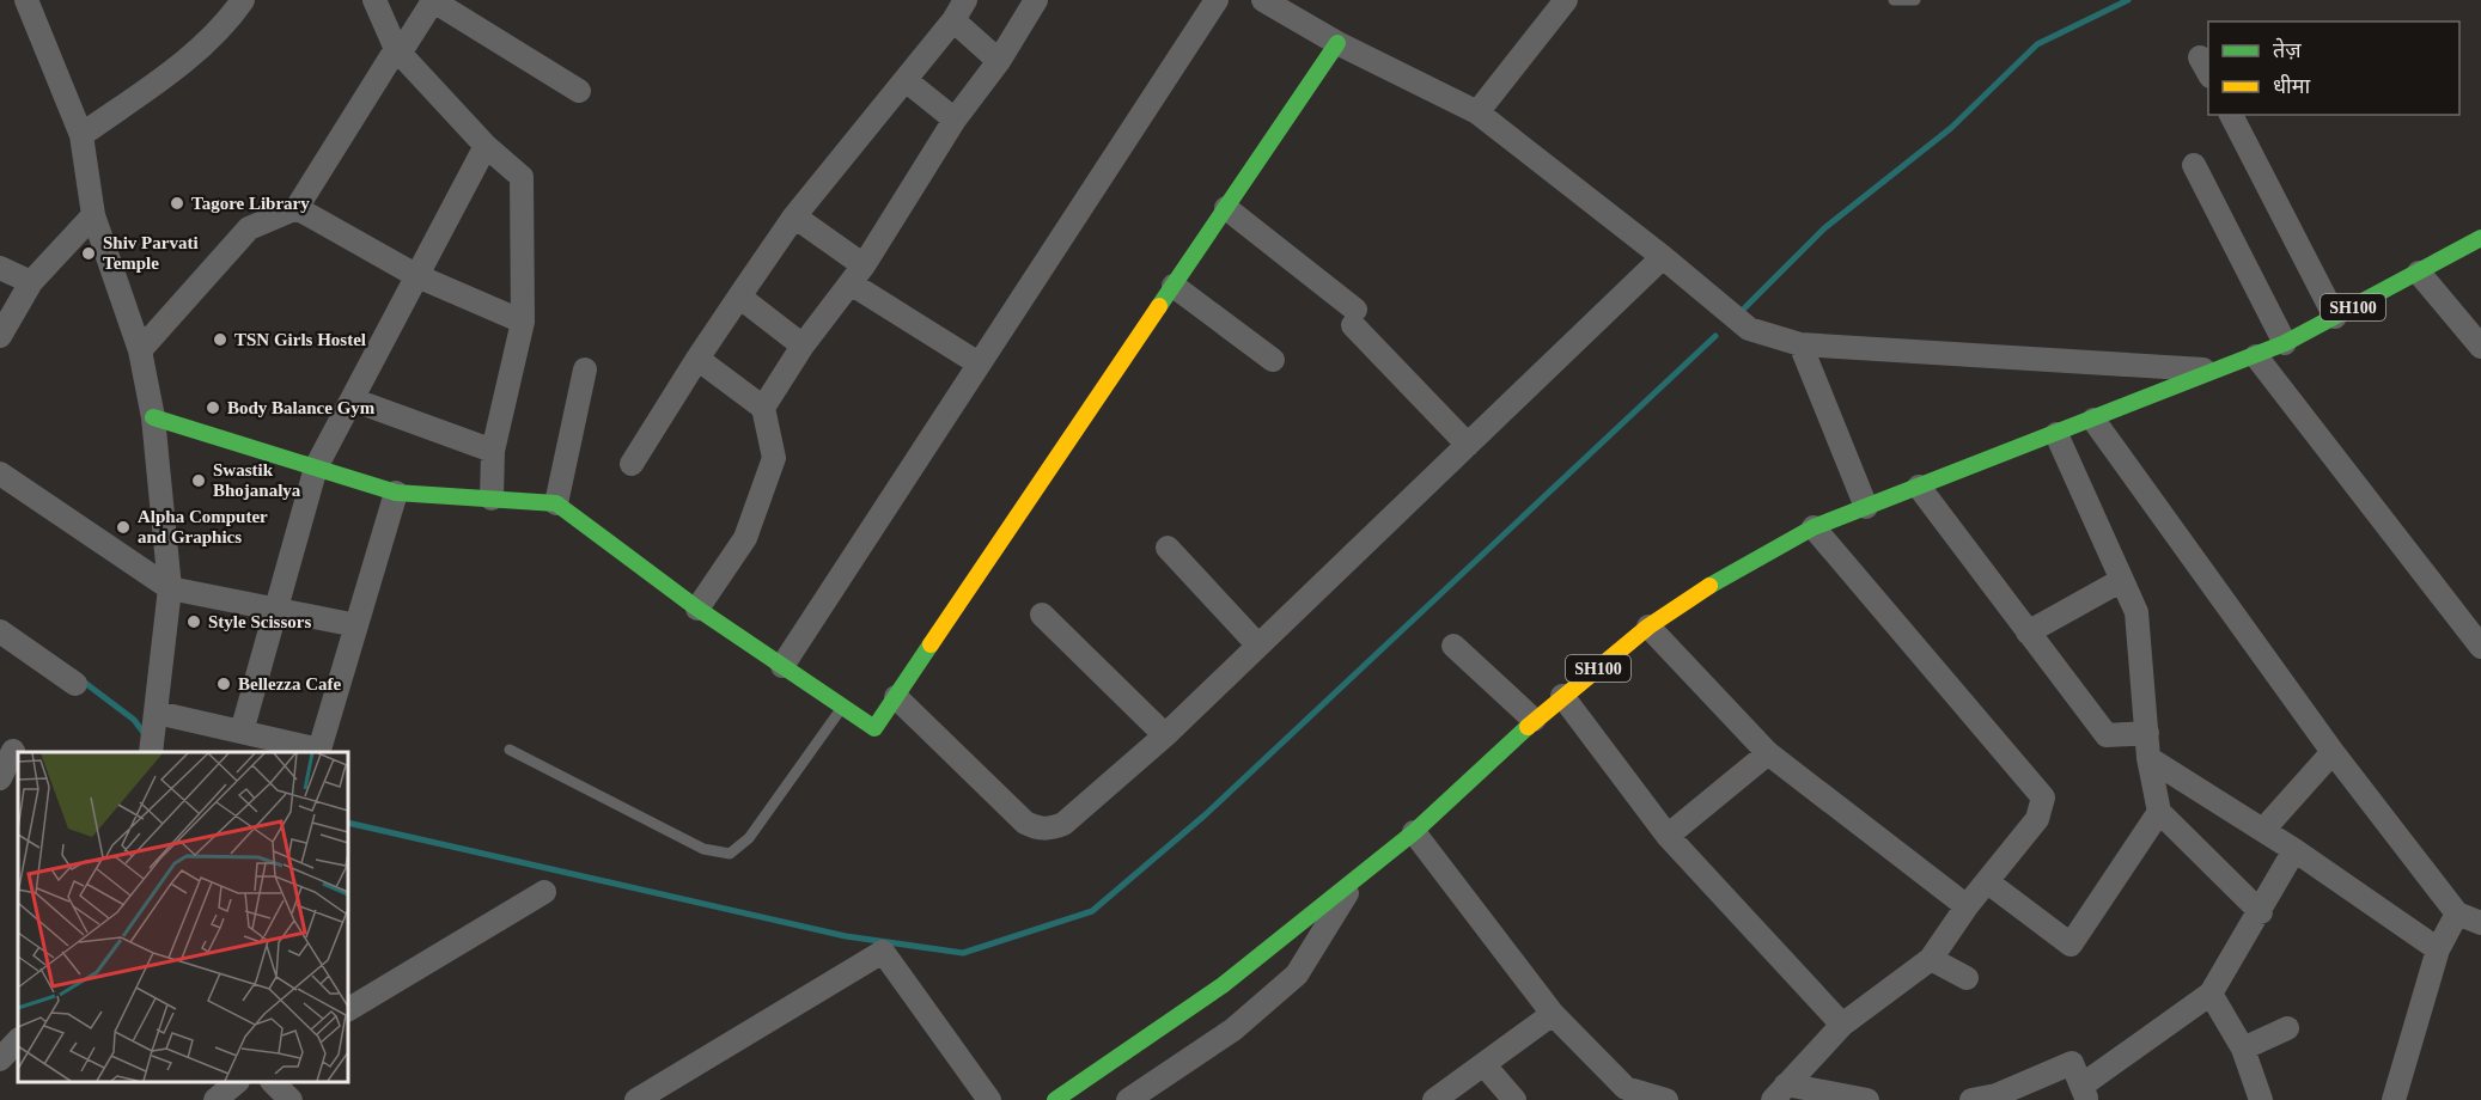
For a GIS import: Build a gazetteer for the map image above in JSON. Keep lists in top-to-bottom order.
{
  "streets": {
    "main road": ["SH100"]
  },
  "places": [
    "Tagore Library",
    "Shiv Parvati Temple",
    "TSN Girls Hostel",
    "Body Balance Gym",
    "Swastik Bhojanalya",
    "Alpha Computer and Graphics",
    "Style Scissors",
    "Bellezza Cafe"
  ],
  "legend": ["तेज़", "धीमा"]
}
